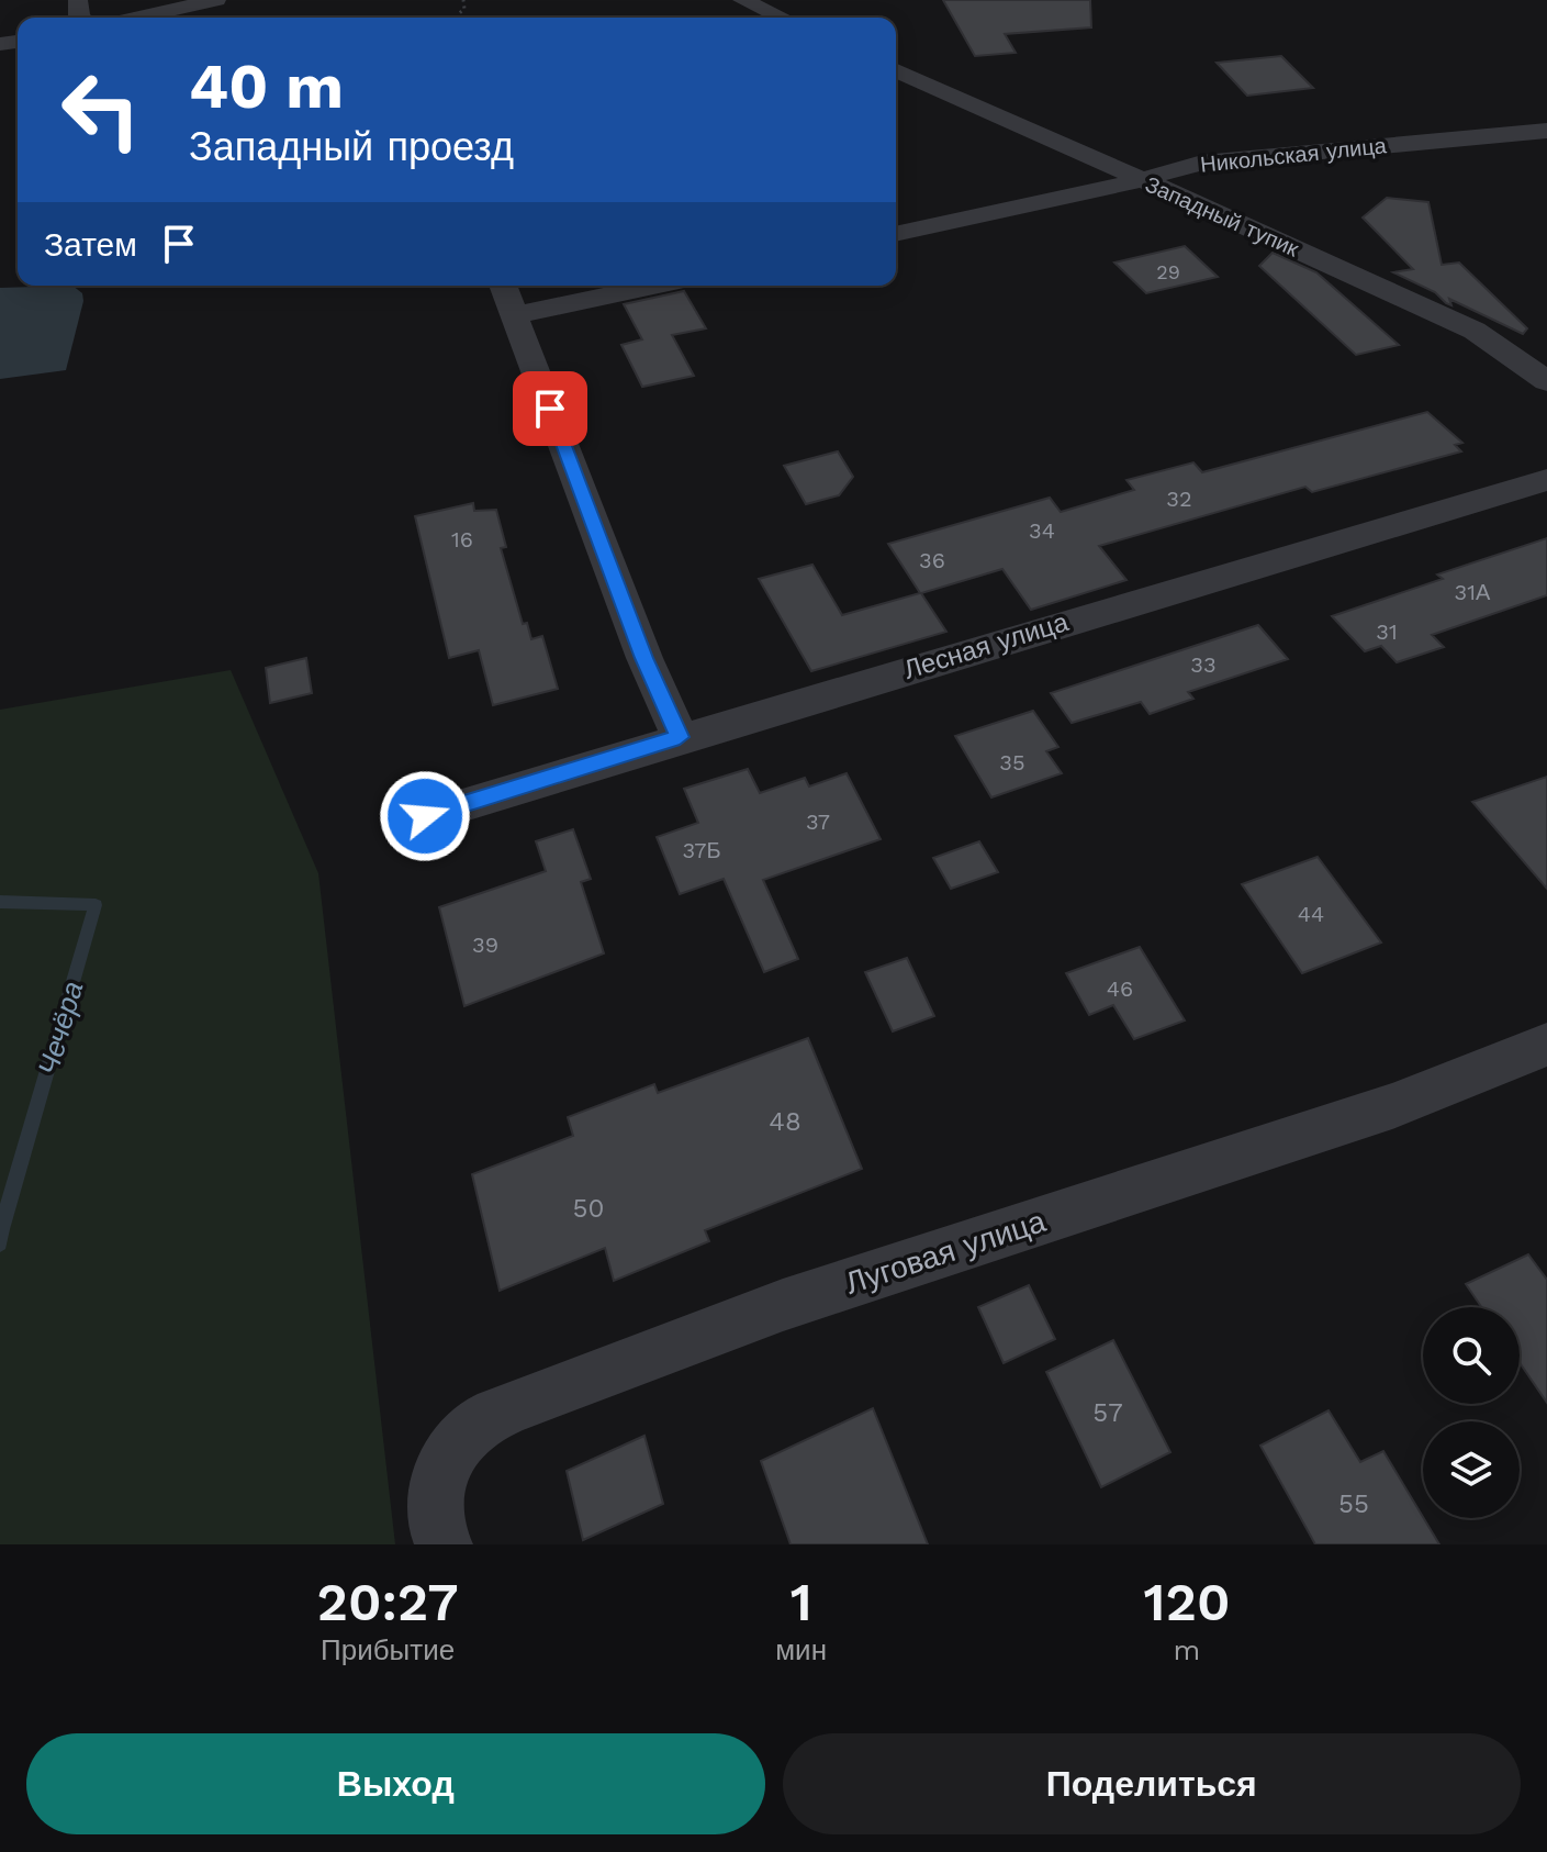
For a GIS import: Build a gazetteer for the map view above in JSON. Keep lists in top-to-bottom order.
{
  "streets": {
    "street": [
      "Никольская улица",
      "Западный тупик",
      "Лесная улица",
      "Луговая улица"
    ]
  },
  "crossings": [
    ["Никольская улица", "Западный тупик"]
  ],
  "water": ["Чечёра"],
  "house_numbers": [
    "29",
    "32",
    "34",
    "16",
    "36",
    "31А",
    "31",
    "33",
    "35",
    "37",
    "37Б",
    "44",
    "39",
    "46",
    "48",
    "50",
    "57",
    "55"
  ],
  "page": {
    "turn": ["40 m", "Западный проезд"],
    "then": "Затем",
    "eta": [
      "20:27",
      "Прибытие",
      "1",
      "мин",
      "120",
      "m"
    ],
    "buttons": ["Выход", "Поделиться"]
  }
}
